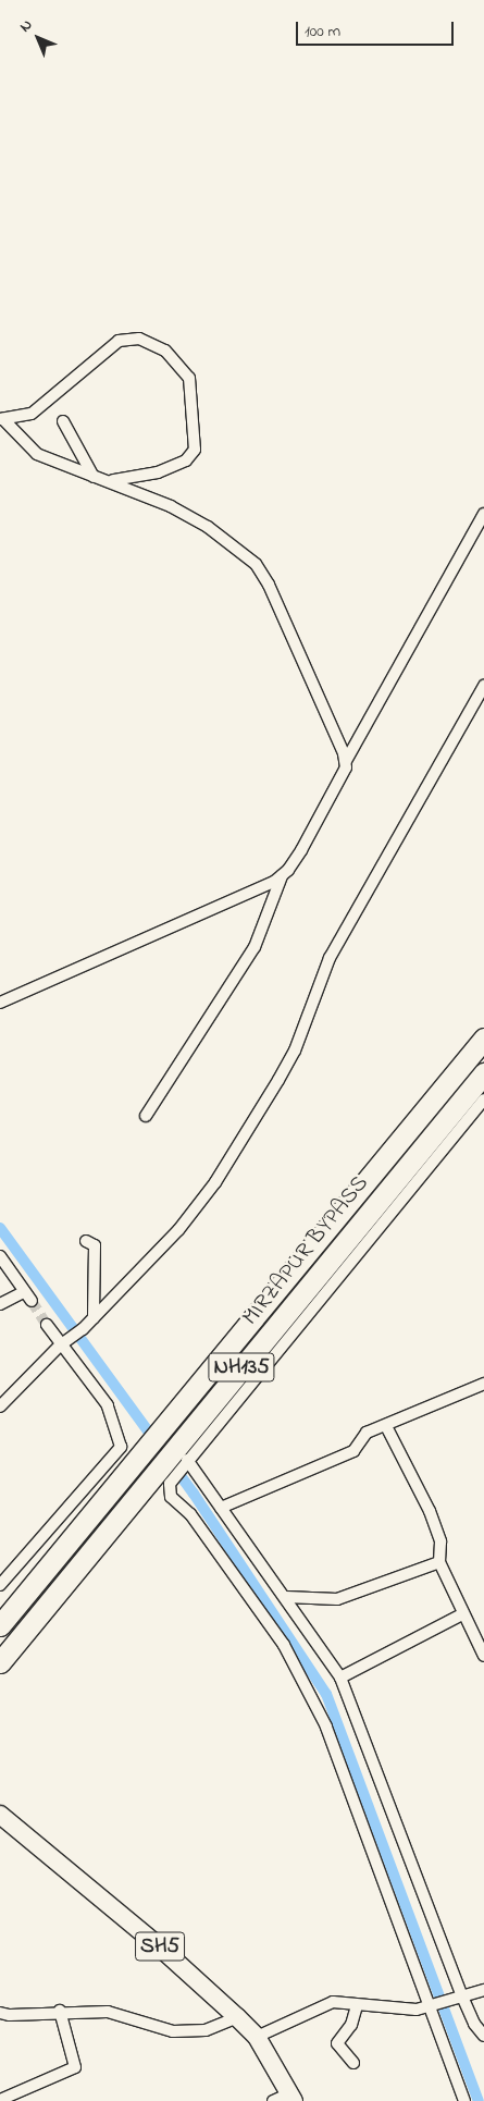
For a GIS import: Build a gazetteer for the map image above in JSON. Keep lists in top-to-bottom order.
{
  "streets": {
    "highway": ["MIRZAPUR BYPASS", "NH135"],
    "main road": ["SH5"]
  },
  "scale_bar": "100 m",
  "north": "top left"
}
